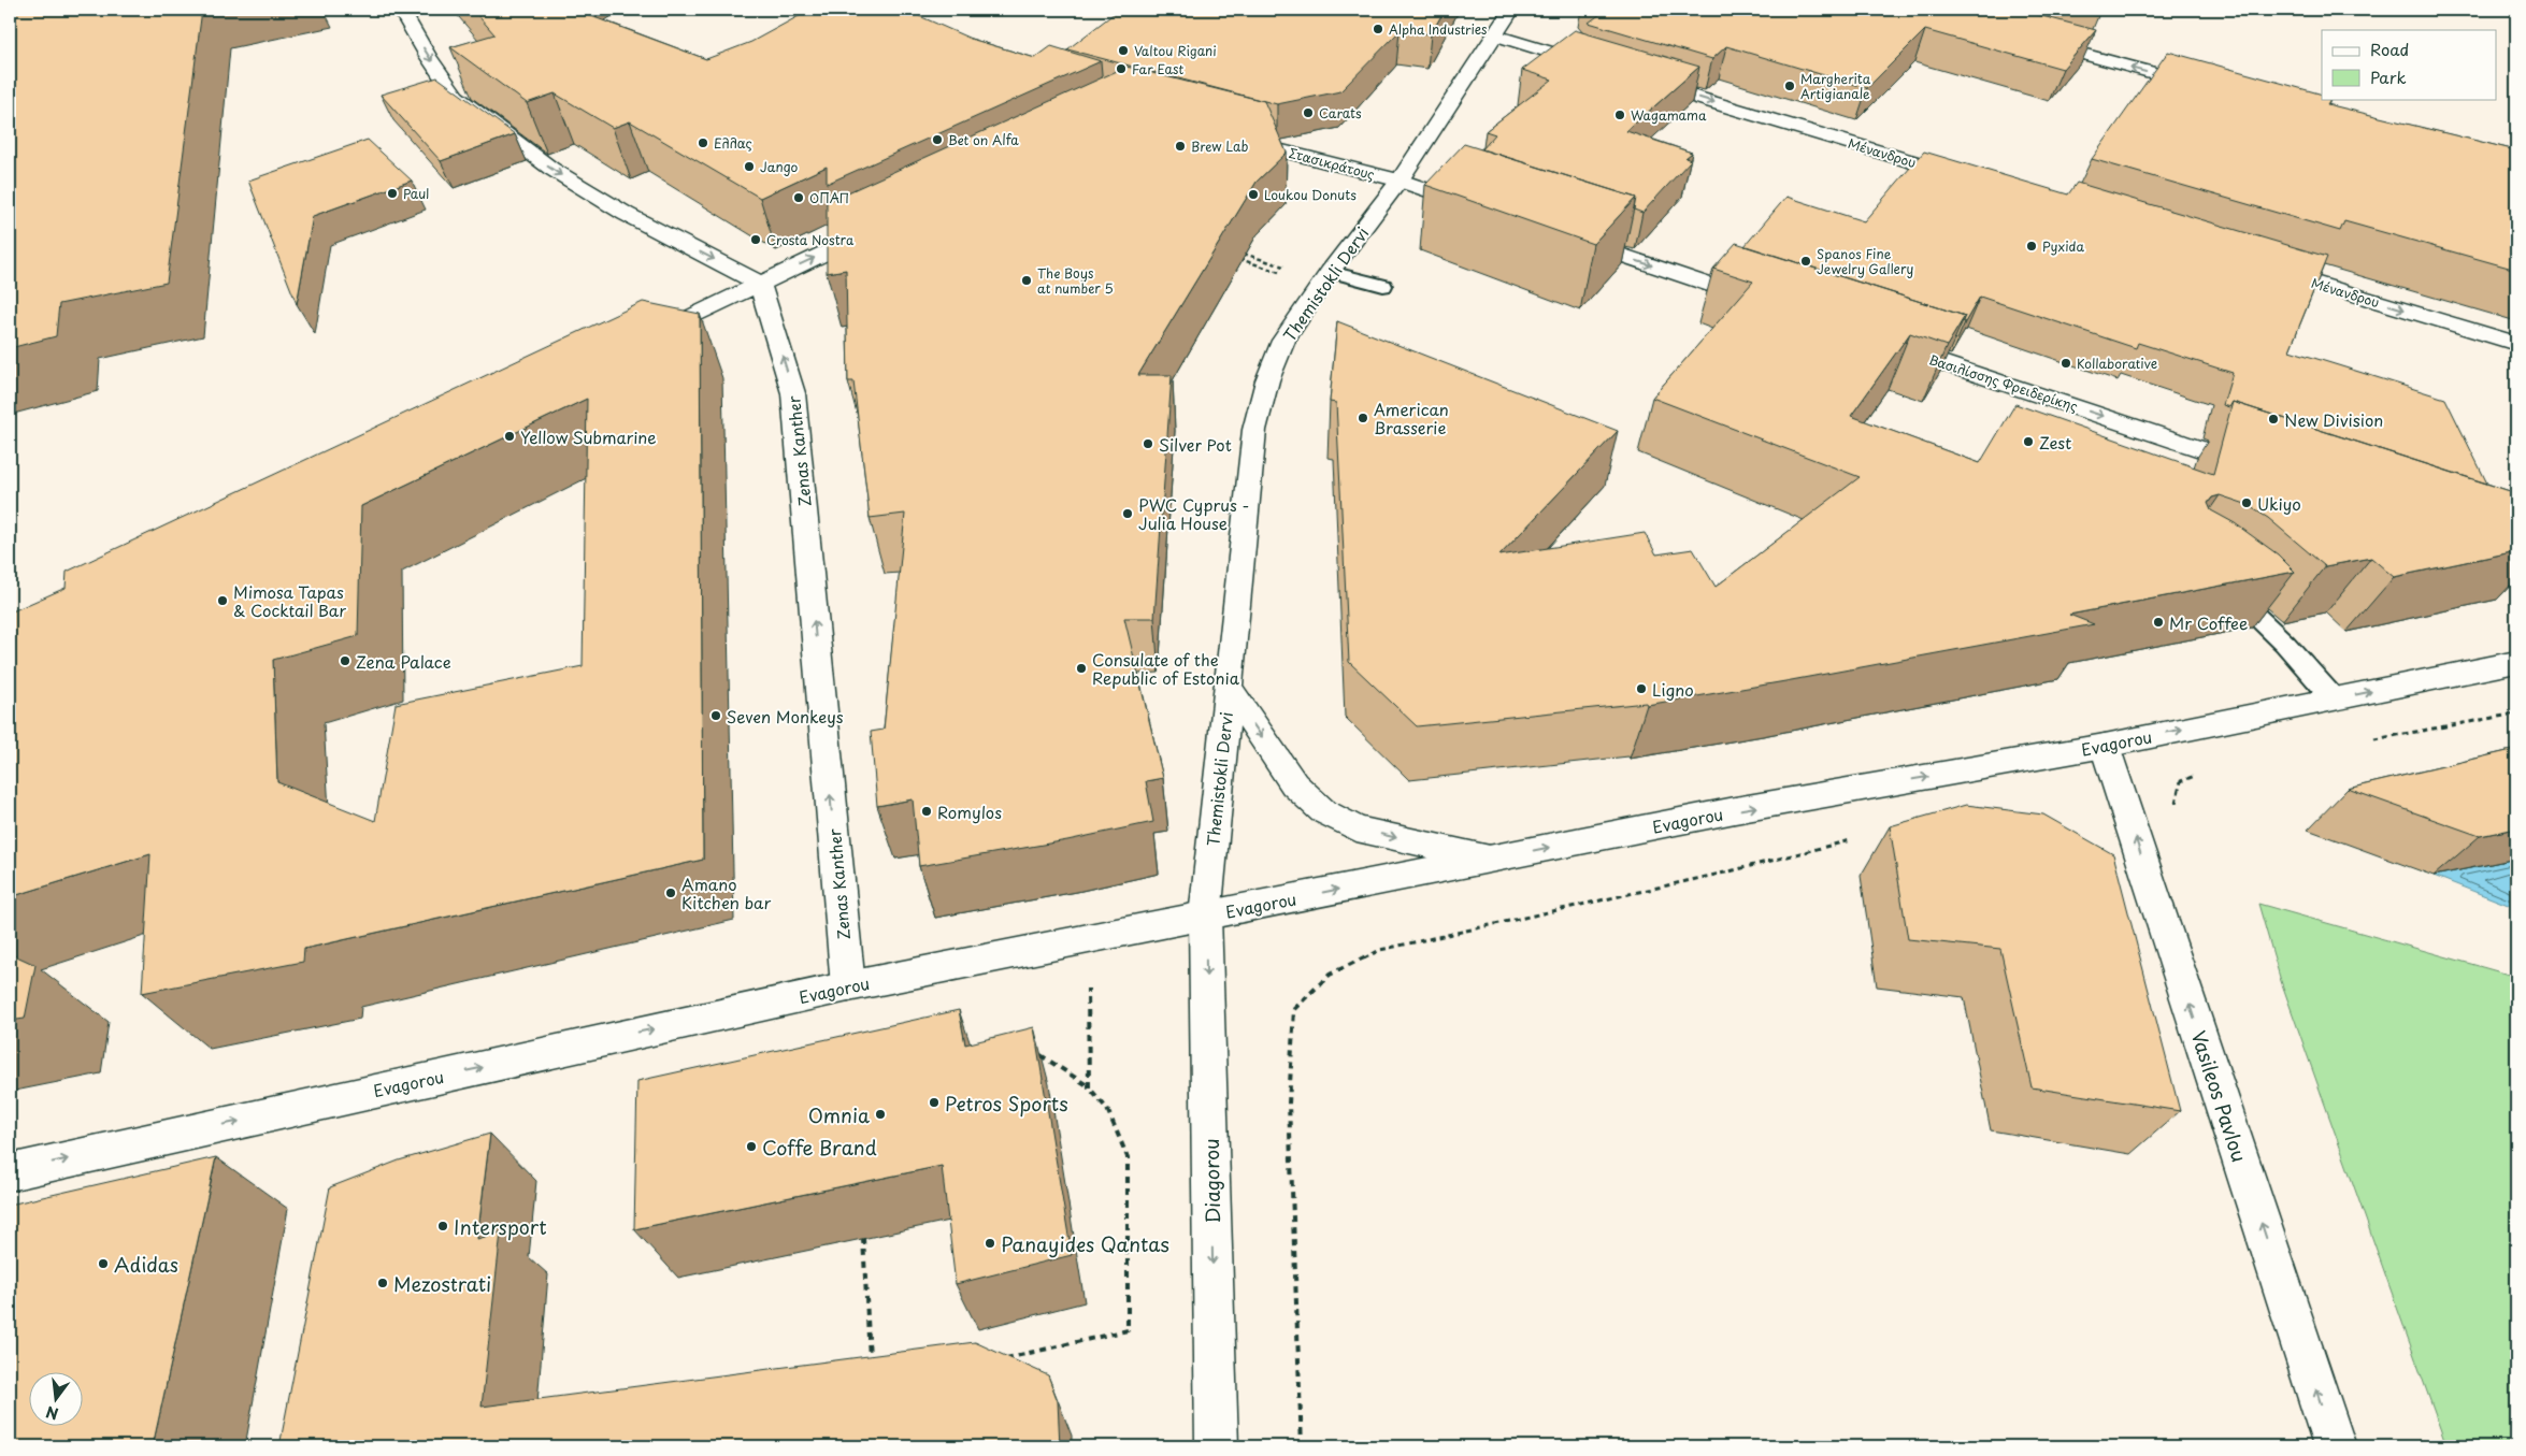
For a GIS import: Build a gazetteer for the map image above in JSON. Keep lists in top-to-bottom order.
{
  "streets": {
    "street": [
      "Μένανδρου",
      "Στασικράτους",
      "Themistokli Dervi",
      "Βασιλίσσης Φρειδερίκης",
      "Zenas Kanther",
      "Evagorou",
      "Vasileos Pavlou",
      "Diagorou"
    ]
  },
  "crossings": [
    ["Στασικράτους", "Themistokli Dervi"],
    ["Themistokli Dervi", "Evagorou"],
    ["Themistokli Dervi", "Diagorou"],
    ["Zenas Kanther", "Evagorou"],
    ["Evagorou", "Vasileos Pavlou"],
    ["Evagorou", "Diagorou"]
  ],
  "one_way": [
    "Βασιλίσσης Φρειδερίκης",
    "Zenas Kanther",
    "Evagorou",
    "Vasileos Pavlou",
    "Diagorou"
  ],
  "places": [
    "Alpha Industries",
    "Valtou Rigani",
    "Far East",
    "Margherita Artigianale",
    "Carats",
    "Wagamama",
    "Bet on Alfa",
    "Ελλας",
    "Brew Lab",
    "Jango",
    "Paul",
    "Loukou Donuts",
    "ΟΠΑΠ",
    "Crosta Nostra",
    "Pyxida",
    "Spanos Fine Jewelry Gallery",
    "The Boys at number 5",
    "Kollaborative",
    "American Brasserie",
    "New Division",
    "Yellow Submarine",
    "Zest",
    "Silver Pot",
    "Ukiyo",
    "PWC Cyprus - Julia House",
    "Mimosa Tapas & Cocktail Bar",
    "Mr Coffee",
    "Zena Palace",
    "Consulate of the Republic of Estonia",
    "Ligno",
    "Seven Monkeys",
    "Romylos",
    "Amano Kitchen bar",
    "Petros Sports",
    "Omnia",
    "Coffe Brand",
    "Intersport",
    "Panayides Qantas",
    "Adidas",
    "Mezostrati"
  ],
  "legend": ["Road", "Park"],
  "north": "bottom"
}
